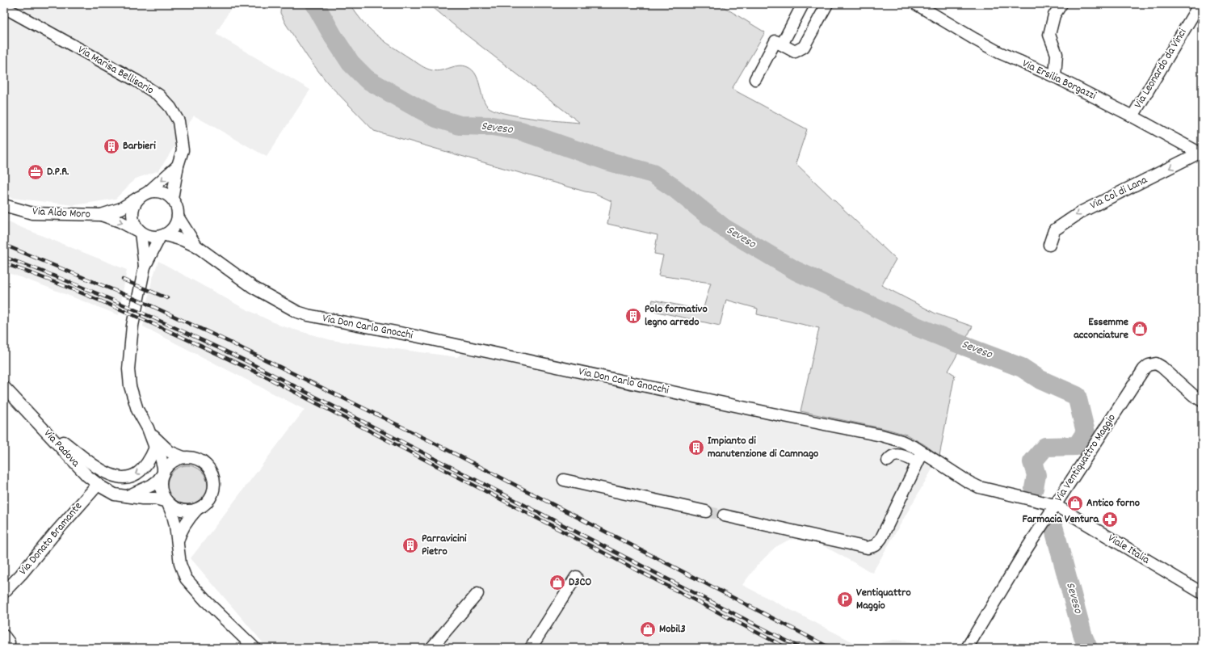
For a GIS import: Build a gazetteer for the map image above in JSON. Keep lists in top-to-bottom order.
{
  "streets": {
    "street": [
      "Via Leonardo da Vinci",
      "Via Marisa Bellisario",
      "Via Ersilia Borgazzi",
      "Via Col di Lana",
      "Via Aldo Moro",
      "Via Don Carlo Gnocchi",
      "Via Padova",
      "Via Ventiquattro Maggio",
      "Via Donato Bramante",
      "Viale Italia"
    ]
  },
  "crossings": [
    ["Via Leonardo da Vinci", "Via Ersilia Borgazzi"],
    ["Via Marisa Bellisario", "Via Aldo Moro"],
    ["Via Ersilia Borgazzi", "Via Col di Lana"],
    ["Via Don Carlo Gnocchi", "Via Ventiquattro Maggio"],
    ["Via Don Carlo Gnocchi", "Viale Italia"],
    ["Via Padova", "Via Donato Bramante"],
    ["Via Ventiquattro Maggio", "Viale Italia"]
  ],
  "one_way": ["Via Col di Lana"],
  "water": ["Seveso"],
  "places": {
    "building": [
      "Barbieri",
      "Polo formativo legno arredo",
      "Impianto di manutenzione di Camnago",
      "Parravicini Pietro"
    ],
    "office": ["D.P.R."],
    "shop": [
      "Essemme acconciature",
      "Antico forno",
      "D3CO",
      "Mobil3"
    ],
    "pharmacy": ["Farmacia Ventura"],
    "parking": ["Ventiquattro Maggio"]
  }
}
